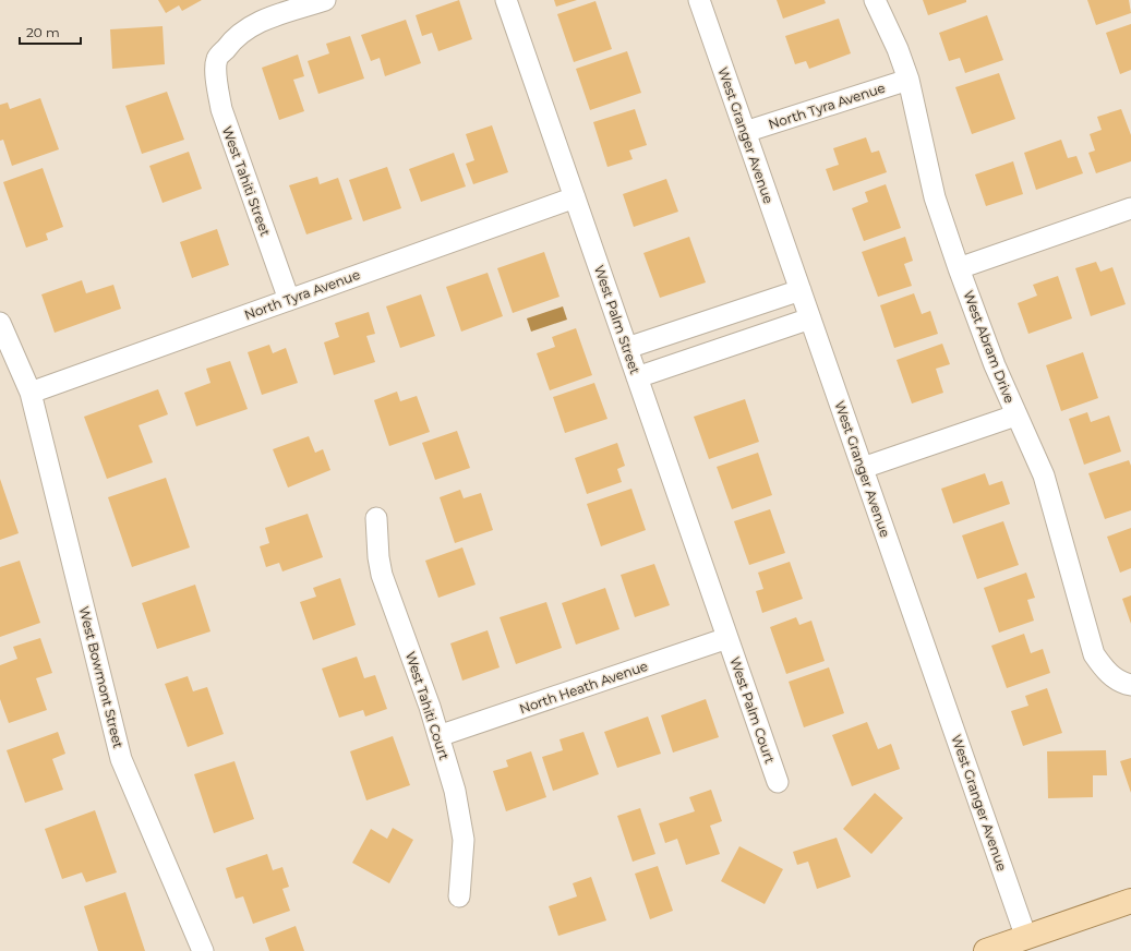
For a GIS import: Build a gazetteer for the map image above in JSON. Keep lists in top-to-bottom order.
{
  "streets": {
    "street": [
      "North Tyra Avenue",
      "West Granger Avenue",
      "West Tahiti Street",
      "West Palm Street",
      "West Abram Drive",
      "West Bowmont Street",
      "North Heath Avenue",
      "West Tahiti Court",
      "West Palm Court"
    ]
  },
  "crossings": [
    ["North Tyra Avenue", "West Granger Avenue"],
    ["North Tyra Avenue", "West Tahiti Street"],
    ["North Tyra Avenue", "West Palm Street"],
    ["North Tyra Avenue", "West Abram Drive"],
    ["North Tyra Avenue", "West Bowmont Street"],
    ["West Palm Street", "North Heath Avenue"],
    ["West Palm Street", "West Palm Court"],
    ["North Heath Avenue", "West Tahiti Court"],
    ["North Heath Avenue", "West Palm Court"]
  ],
  "scale_bar": "20 m"
}
